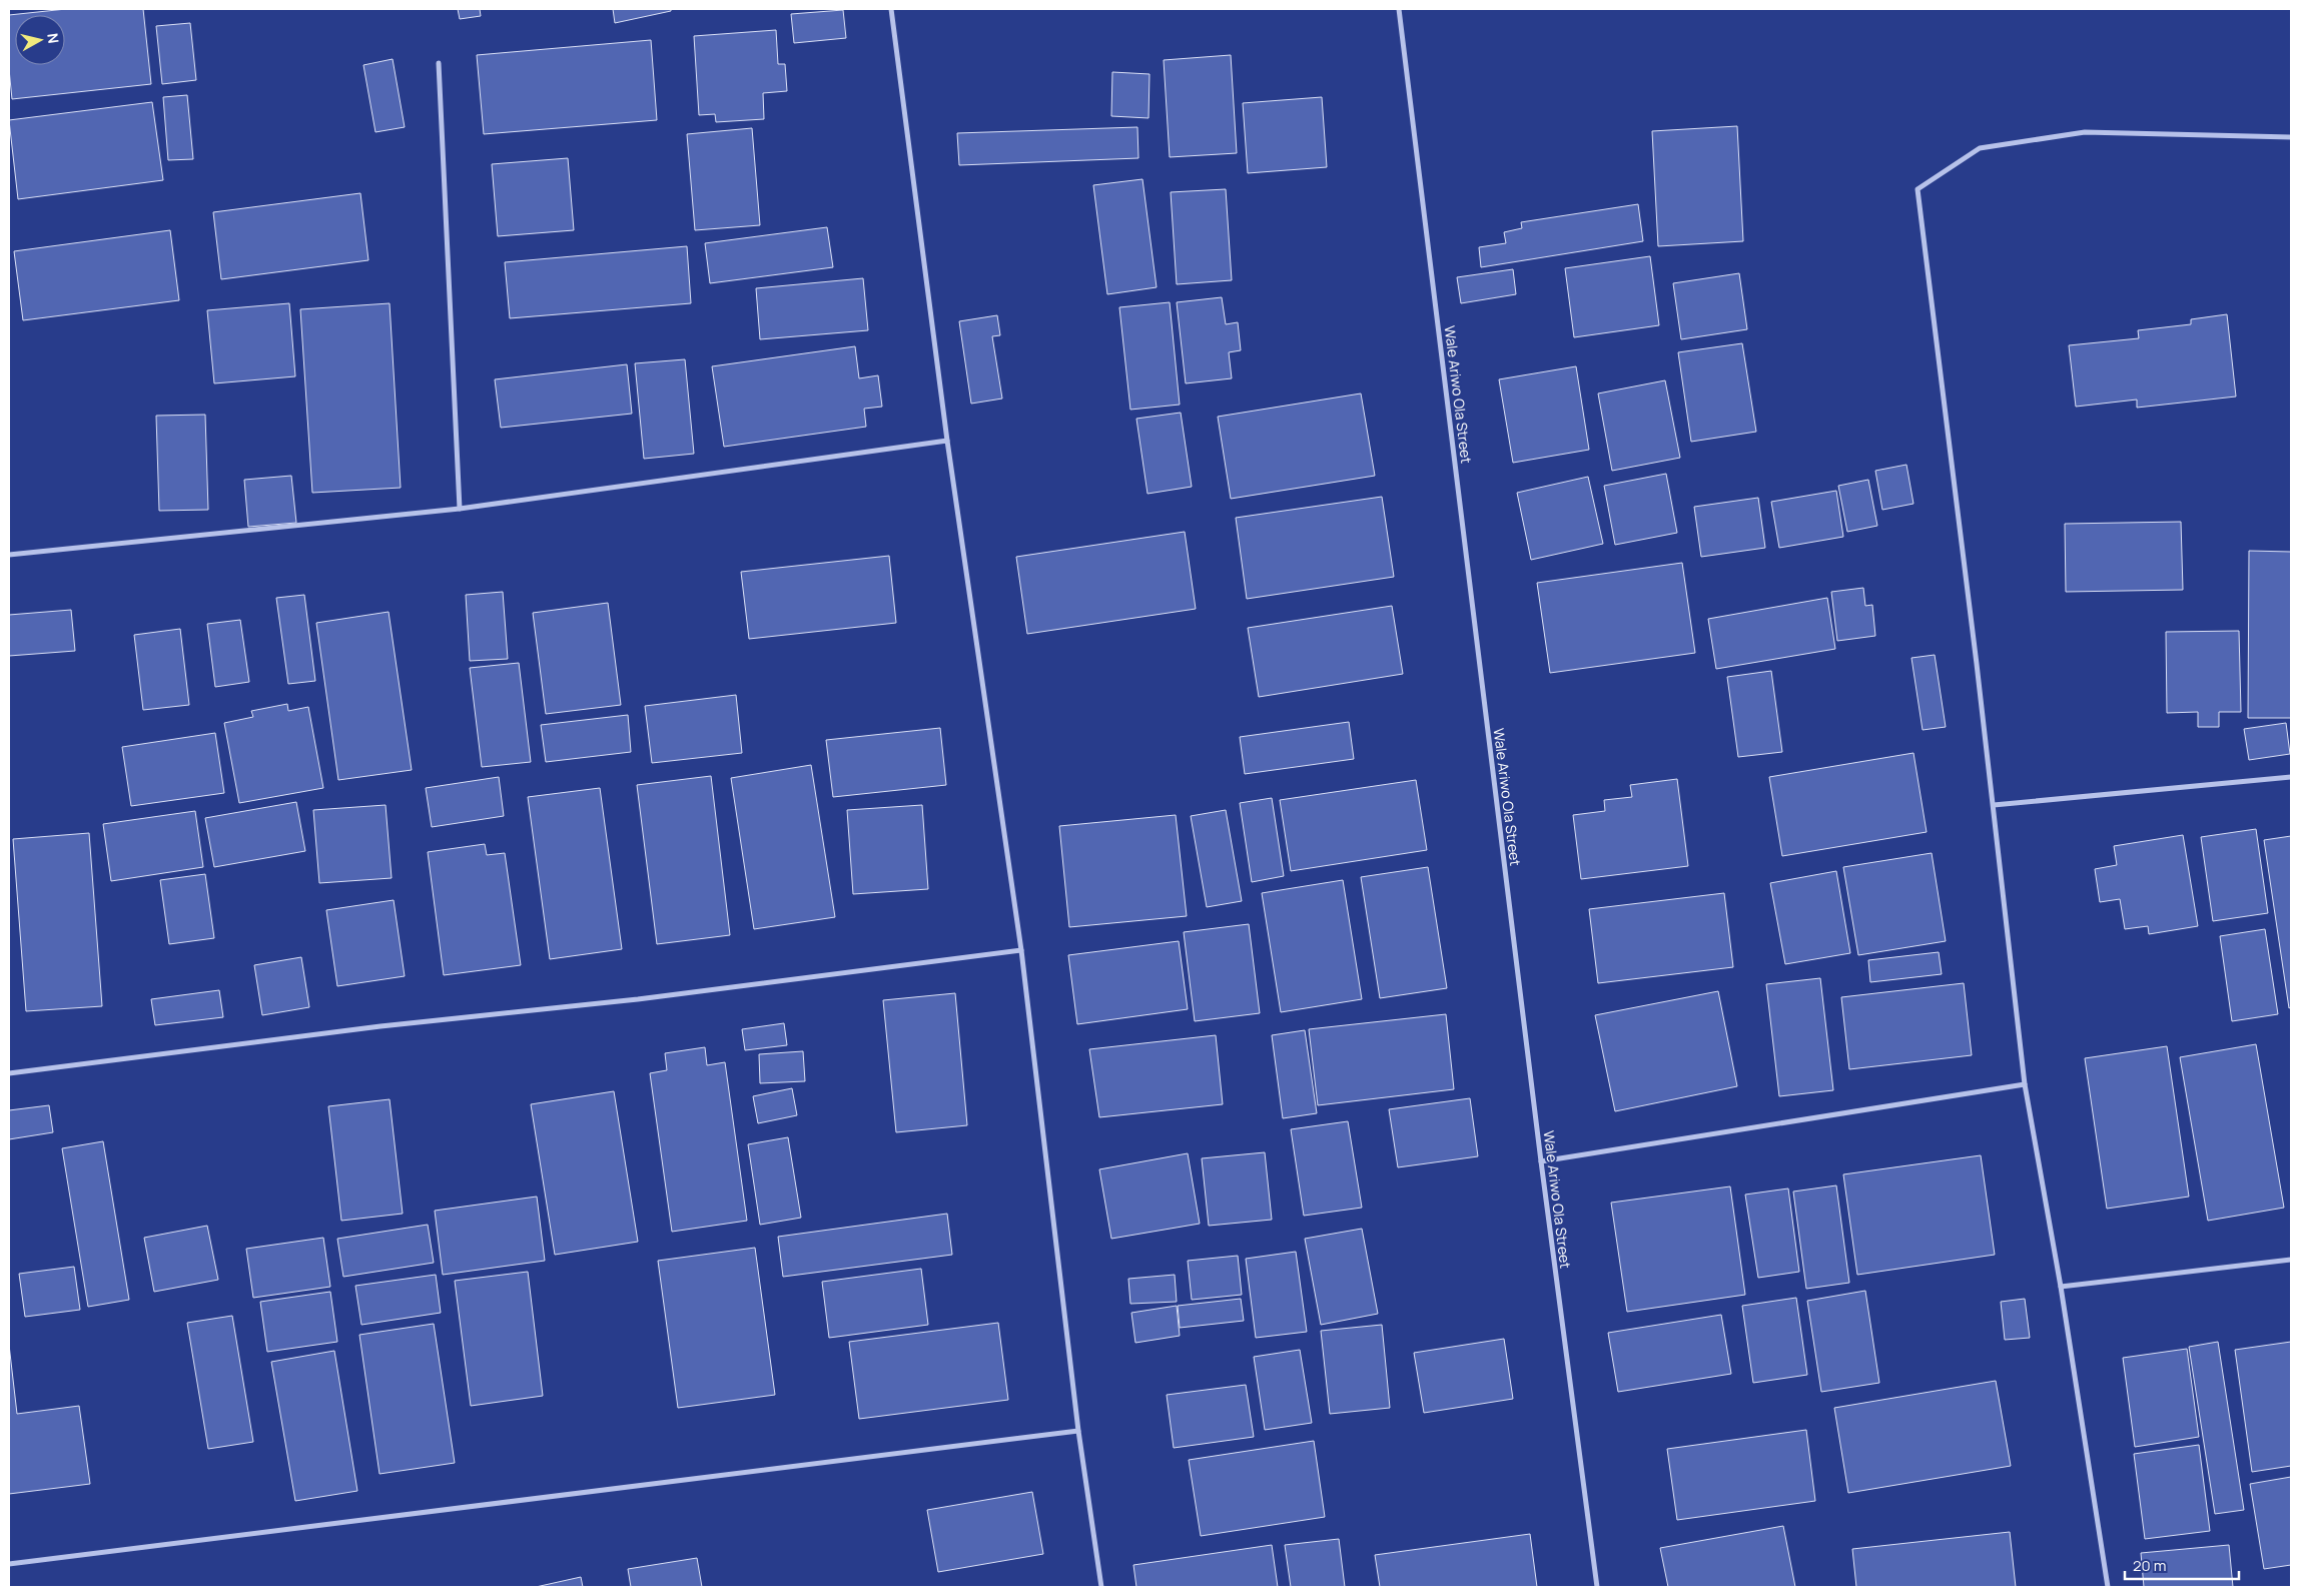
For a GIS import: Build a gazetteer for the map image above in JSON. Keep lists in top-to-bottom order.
{
  "streets": {
    "street": ["Wale Ariwo Ola Street"]
  },
  "scale_bar": "20 m",
  "north": "right"
}
